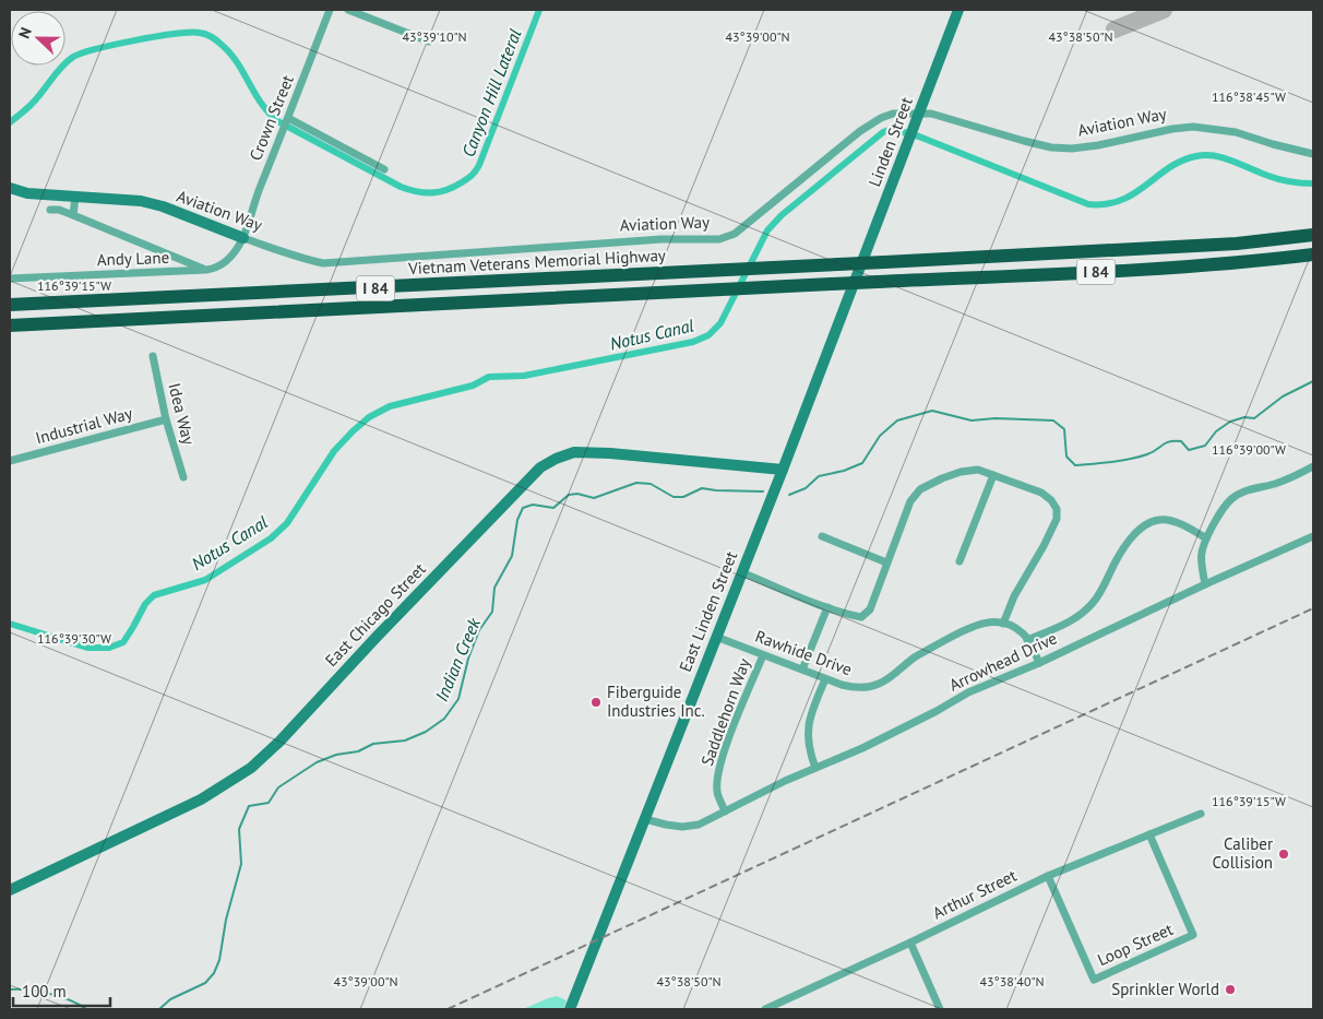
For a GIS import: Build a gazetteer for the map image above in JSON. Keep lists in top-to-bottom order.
{
  "streets": {
    "highway": ["Vietnam Veterans Memorial Highway", "I 84"],
    "street": [
      "Crown Street",
      "Aviation Way",
      "Linden Street",
      "Andy Lane",
      "Idea Way",
      "Industrial Way",
      "East Linden Street",
      "East Chicago Street",
      "Rawhide Drive",
      "Arrowhead Drive",
      "Saddlehorn Way",
      "Arthur Street",
      "Loop Street"
    ]
  },
  "crossings": [
    ["Crown Street", "Aviation Way"],
    ["Crown Street", "Andy Lane"],
    ["Aviation Way", "Linden Street"],
    ["Aviation Way", "Andy Lane"],
    ["Linden Street", "East Linden Street"],
    ["Idea Way", "Industrial Way"],
    ["East Linden Street", "East Chicago Street"],
    ["East Linden Street", "Rawhide Drive"],
    ["East Linden Street", "Arrowhead Drive"],
    ["Rawhide Drive", "Saddlehorn Way"],
    ["Arrowhead Drive", "Saddlehorn Way"],
    ["Arthur Street", "Loop Street"]
  ],
  "water": ["Canyon Hill Lateral", "Notus Canal", "Indian Creek"],
  "places": ["Fiberguide Industries Inc.", "Caliber Collision", "Sprinkler World"],
  "scale_bar": "100 m",
  "north": "left",
  "coordinates": [
    "43°39'10\"N",
    "43°39'00\"N",
    "43°38'50\"N",
    "116°38'45\"W",
    "116°39'15\"W",
    "116°39'00\"W",
    "116°39'30\"W",
    "43°38'40\"N"
  ]
}
